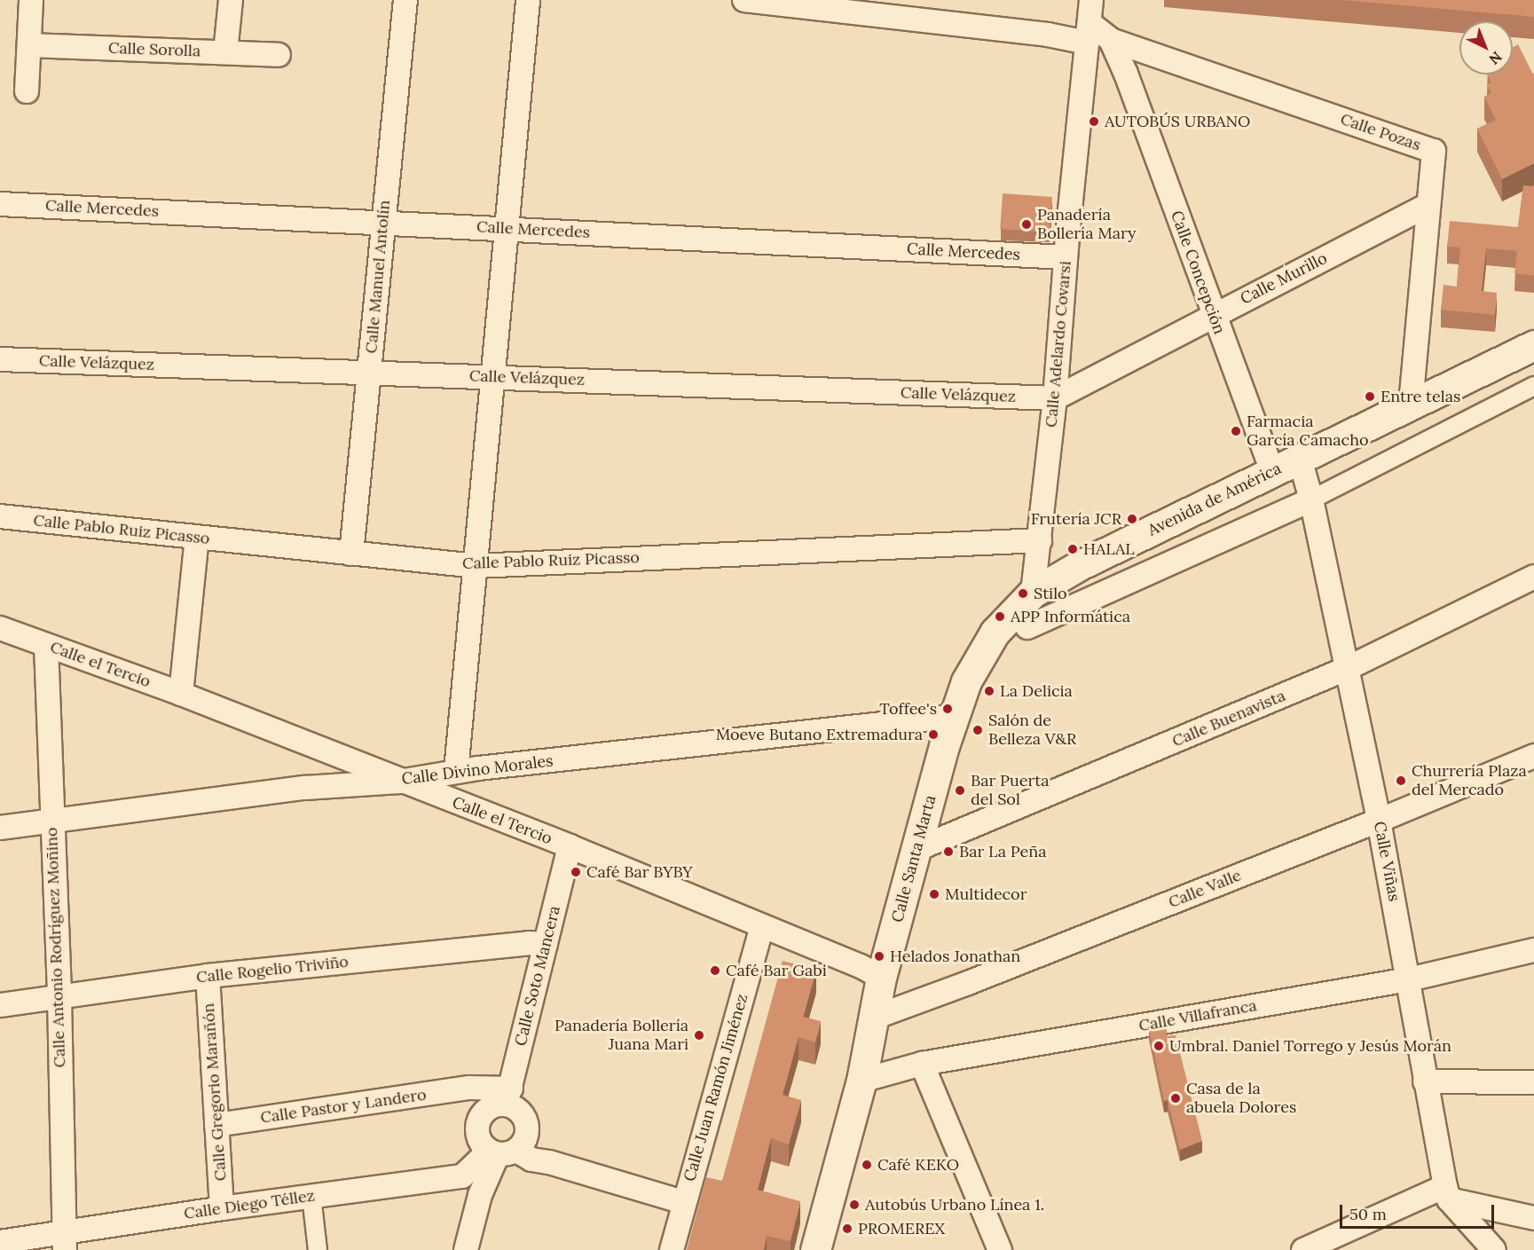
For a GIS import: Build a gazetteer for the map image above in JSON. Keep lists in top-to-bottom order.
{
  "streets": {
    "street": [
      "Calle Sorolla",
      "Calle Pozas",
      "Calle Mercedes",
      "Calle Concepción",
      "Calle Manuel Antolín",
      "Calle Murillo",
      "Calle Adelardo Covarsi",
      "Calle Velázquez",
      "Avenida de América",
      "Calle Pablo Ruiz Picasso",
      "Calle el Tercio",
      "Calle Buenavista",
      "Calle Divino Morales",
      "Calle Santa Marta",
      "Calle Viñas",
      "Calle Valle",
      "Calle Antonio Rodríguez Moñino",
      "Calle Rogelio Triviño",
      "Calle Soto Mancera",
      "Calle Villafranca",
      "Calle Juan Ramón Jiménez",
      "Calle Gregorio Marañón",
      "Calle Pastor y Landero",
      "Calle Diego Téllez"
    ]
  },
  "crossings": [
    ["Calle Pozas", "Calle Concepción"],
    ["Calle Pozas", "Calle Murillo"],
    ["Calle Pozas", "Calle Adelardo Covarsi"],
    ["Calle Pozas", "Avenida de América"],
    ["Calle Mercedes", "Calle Manuel Antolín"],
    ["Calle Mercedes", "Calle Adelardo Covarsi"],
    ["Calle Concepción", "Calle Murillo"],
    ["Calle Concepción", "Avenida de América"],
    ["Calle Manuel Antolín", "Calle Velázquez"],
    ["Calle Manuel Antolín", "Calle Pablo Ruiz Picasso"],
    ["Calle Murillo", "Calle Adelardo Covarsi"],
    ["Calle Murillo", "Calle Velázquez"],
    ["Calle Adelardo Covarsi", "Calle Velázquez"],
    ["Calle Adelardo Covarsi", "Avenida de América"],
    ["Calle Adelardo Covarsi", "Calle Pablo Ruiz Picasso"],
    ["Avenida de América", "Calle Santa Marta"],
    ["Avenida de América", "Calle Viñas"],
    ["Calle el Tercio", "Calle Divino Morales"],
    ["Calle el Tercio", "Calle Santa Marta"],
    ["Calle el Tercio", "Calle Antonio Rodríguez Moñino"],
    ["Calle el Tercio", "Calle Soto Mancera"],
    ["Calle el Tercio", "Calle Juan Ramón Jiménez"],
    ["Calle Buenavista", "Calle Santa Marta"],
    ["Calle Buenavista", "Calle Viñas"],
    ["Calle Divino Morales", "Calle Santa Marta"],
    ["Calle Divino Morales", "Calle Antonio Rodríguez Moñino"],
    ["Calle Santa Marta", "Calle Valle"],
    ["Calle Santa Marta", "Calle Villafranca"],
    ["Calle Viñas", "Calle Valle"],
    ["Calle Viñas", "Calle Villafranca"],
    ["Calle Antonio Rodríguez Moñino", "Calle Rogelio Triviño"],
    ["Calle Antonio Rodríguez Moñino", "Calle Diego Téllez"],
    ["Calle Rogelio Triviño", "Calle Soto Mancera"],
    ["Calle Rogelio Triviño", "Calle Gregorio Marañón"],
    ["Calle Soto Mancera", "Calle Pastor y Landero"],
    ["Calle Soto Mancera", "Calle Diego Téllez"],
    ["Calle Gregorio Marañón", "Calle Pastor y Landero"],
    ["Calle Gregorio Marañón", "Calle Diego Téllez"],
    ["Calle Pastor y Landero", "Calle Diego Téllez"]
  ],
  "places": [
    "AUTOBÚS URBANO",
    "Panadería Bollería Mary",
    "Entre telas",
    "Farmacia García Camacho",
    "Frutería JCR",
    "HALAL",
    "Stilo",
    "APP Informática",
    "La Delicia",
    "Toffee's",
    "Salón de Belleza V&R",
    "Moeve Butano Extremadura",
    "Churrería Plaza del Mercado",
    "Bar Puerta del Sol",
    "Bar La Peña",
    "Café Bar BYBY",
    "Multidecor",
    "Helados Jonathan",
    "Café Bar Gabi",
    "Panadería Bollería Juana Mari",
    "Umbral. Daniel Torrego y Jesús Morán",
    "Casa de la abuela Dolores",
    "Café KEKO",
    "Autobús Urbano Línea 1.",
    "PROMEREX"
  ],
  "scale_bar": "50 m",
  "north": "bottom right"
}
